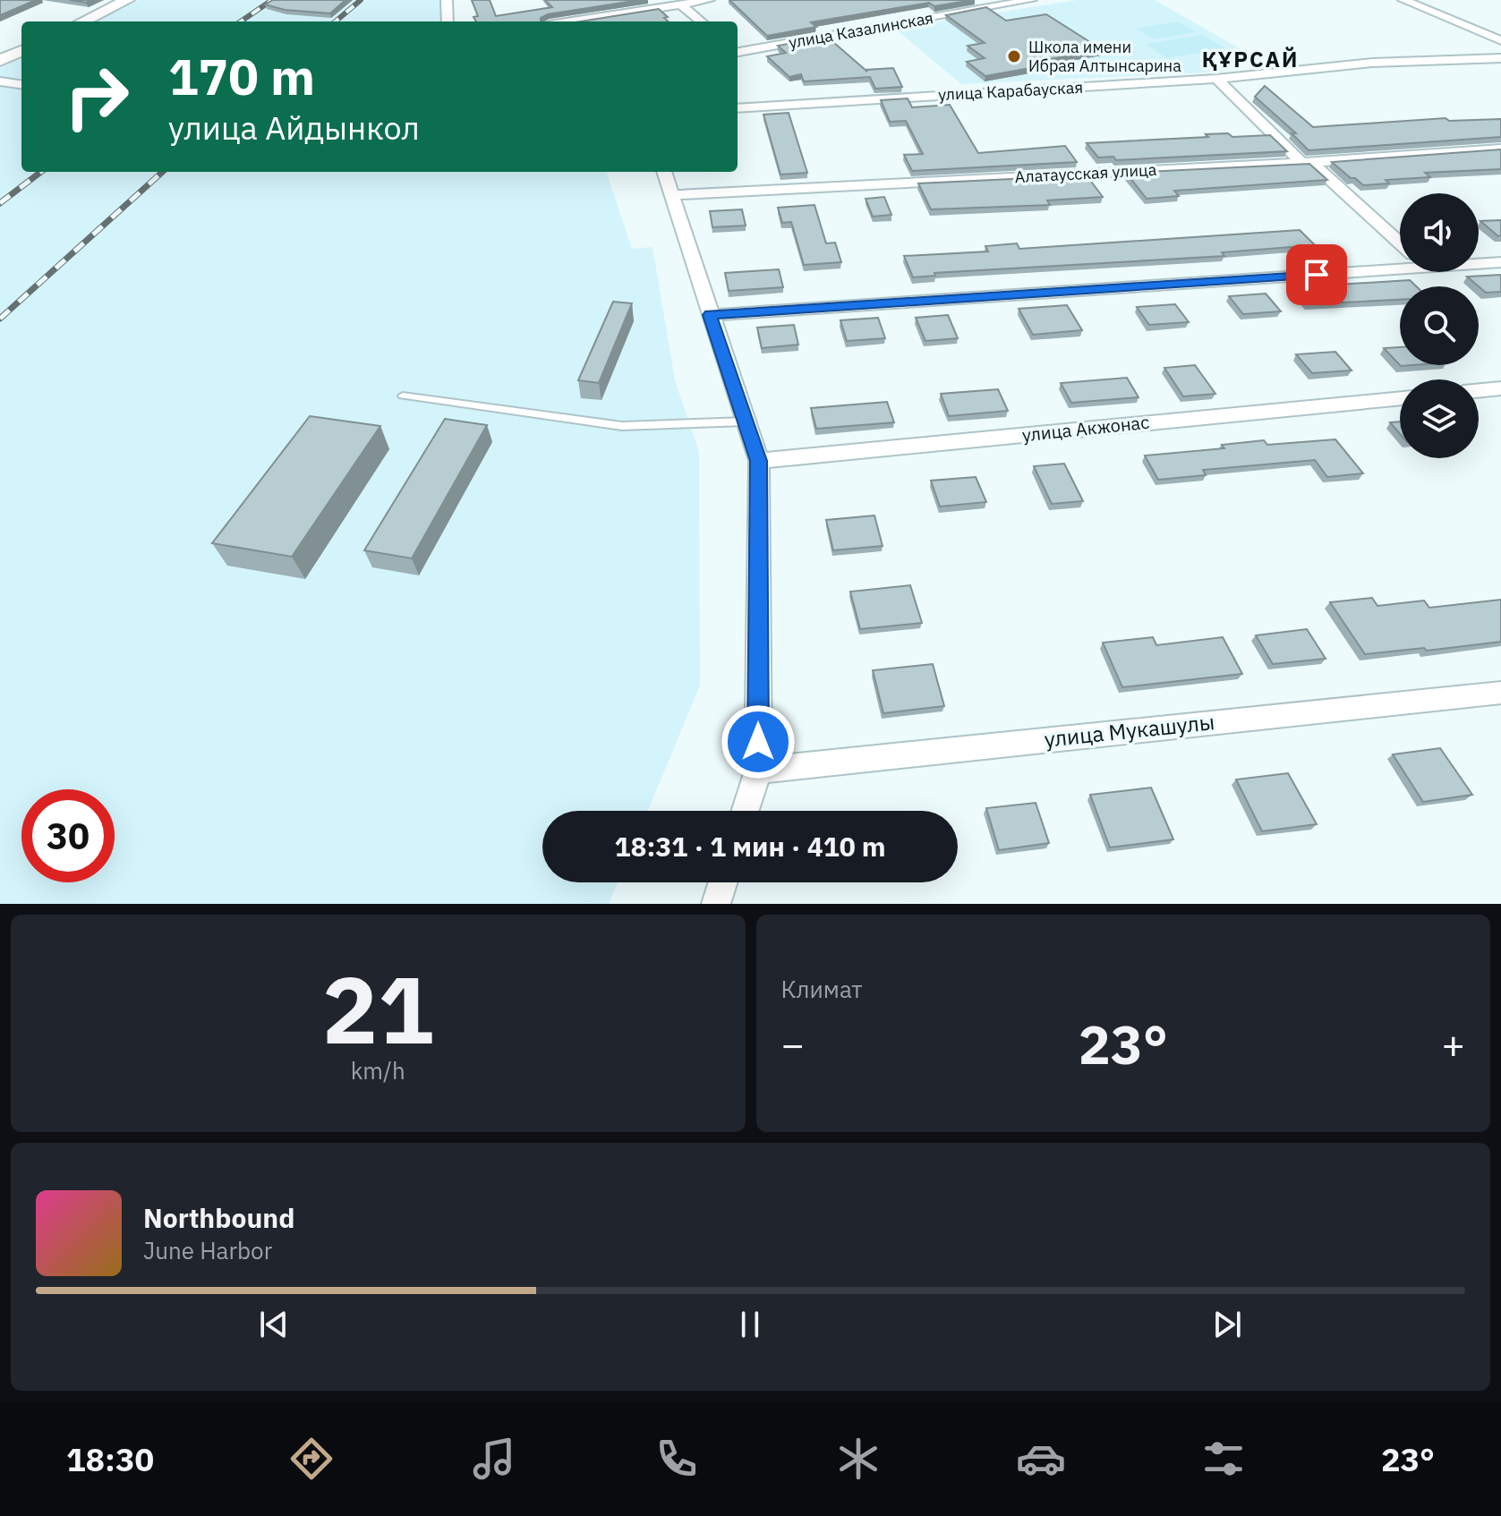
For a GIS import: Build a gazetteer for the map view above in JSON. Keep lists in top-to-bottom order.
{
  "streets": {
    "street": [
      "улица Казалинская",
      "улица Карабауская",
      "Алатаусская улица",
      "улица Акжонас",
      "улица Мукашулы"
    ]
  },
  "districts": ["ҚҰРСАЙ"],
  "places": ["Школа имени Ибрая Алтынсарина"],
  "page": {
    "turn": ["170 m", "улица Айдынкол"],
    "limit": "30",
    "trip": "18:31 · 1 мин · 410 m",
    "tile": [
      ["21", "km/h"],
      "Климат"
    ],
    "heat": ["−", "23°", "+"],
    "song": ["Northbound", "June Harbor"],
    "tabs": ["18:30", "23°"]
  }
}
